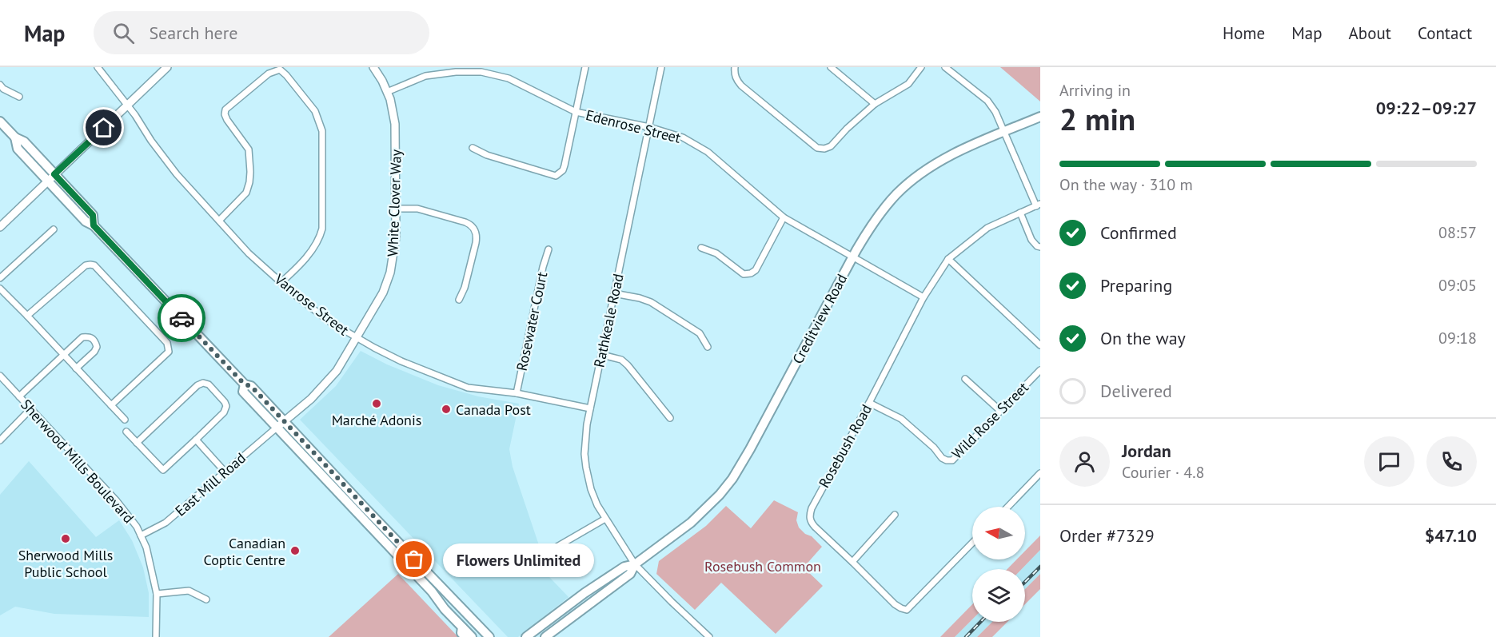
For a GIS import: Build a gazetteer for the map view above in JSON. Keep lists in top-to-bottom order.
{
  "streets": {
    "main road": ["Creditview Road"],
    "street": [
      "Edenrose Street",
      "White Clover Way",
      "Vanrose Street",
      "Rathkeale Road",
      "Rosewater Court",
      "Wild Rose Street",
      "Rosebush Road",
      "Sherwood Mills Boulevard",
      "East Mill Road"
    ]
  },
  "crossings": [
    ["Edenrose Street", "White Clover Way"],
    ["Edenrose Street", "Creditview Road"],
    ["Edenrose Street", "Rathkeale Road"],
    ["Edenrose Street", "Rosebush Road"],
    ["White Clover Way", "Vanrose Street"],
    ["White Clover Way", "East Mill Road"],
    ["Vanrose Street", "Rathkeale Road"],
    ["Vanrose Street", "Rosewater Court"],
    ["Creditview Road", "Rathkeale Road"],
    ["Wild Rose Street", "Rosebush Road"],
    ["Sherwood Mills Boulevard", "East Mill Road"]
  ],
  "parks": ["Rosebush Common"],
  "places": [
    "Marché Adonis",
    "Canada Post",
    "Sherwood Mills Public School",
    "Canadian Coptic Centre",
    "Flowers Unlimited"
  ],
  "north": "left",
  "page": {
    "header": "Map",
    "search": "Search here",
    "nav": [
      "Home",
      "Map",
      "About",
      "Contact"
    ],
    "heading": ["2 min", "Arriving in", "09:22–09:27"],
    "panel": [
      "Jordan",
      "Courier · 4.8",
      "Order #7329",
      "$47.10"
    ],
    "bar": "On the way · 310 m",
    "list": [
      ["Confirmed", "08:57"],
      ["Preparing", "09:05"],
      ["On the way", "09:18"],
      "Delivered"
    ],
    "bubble": "Flowers Unlimited"
  }
}
